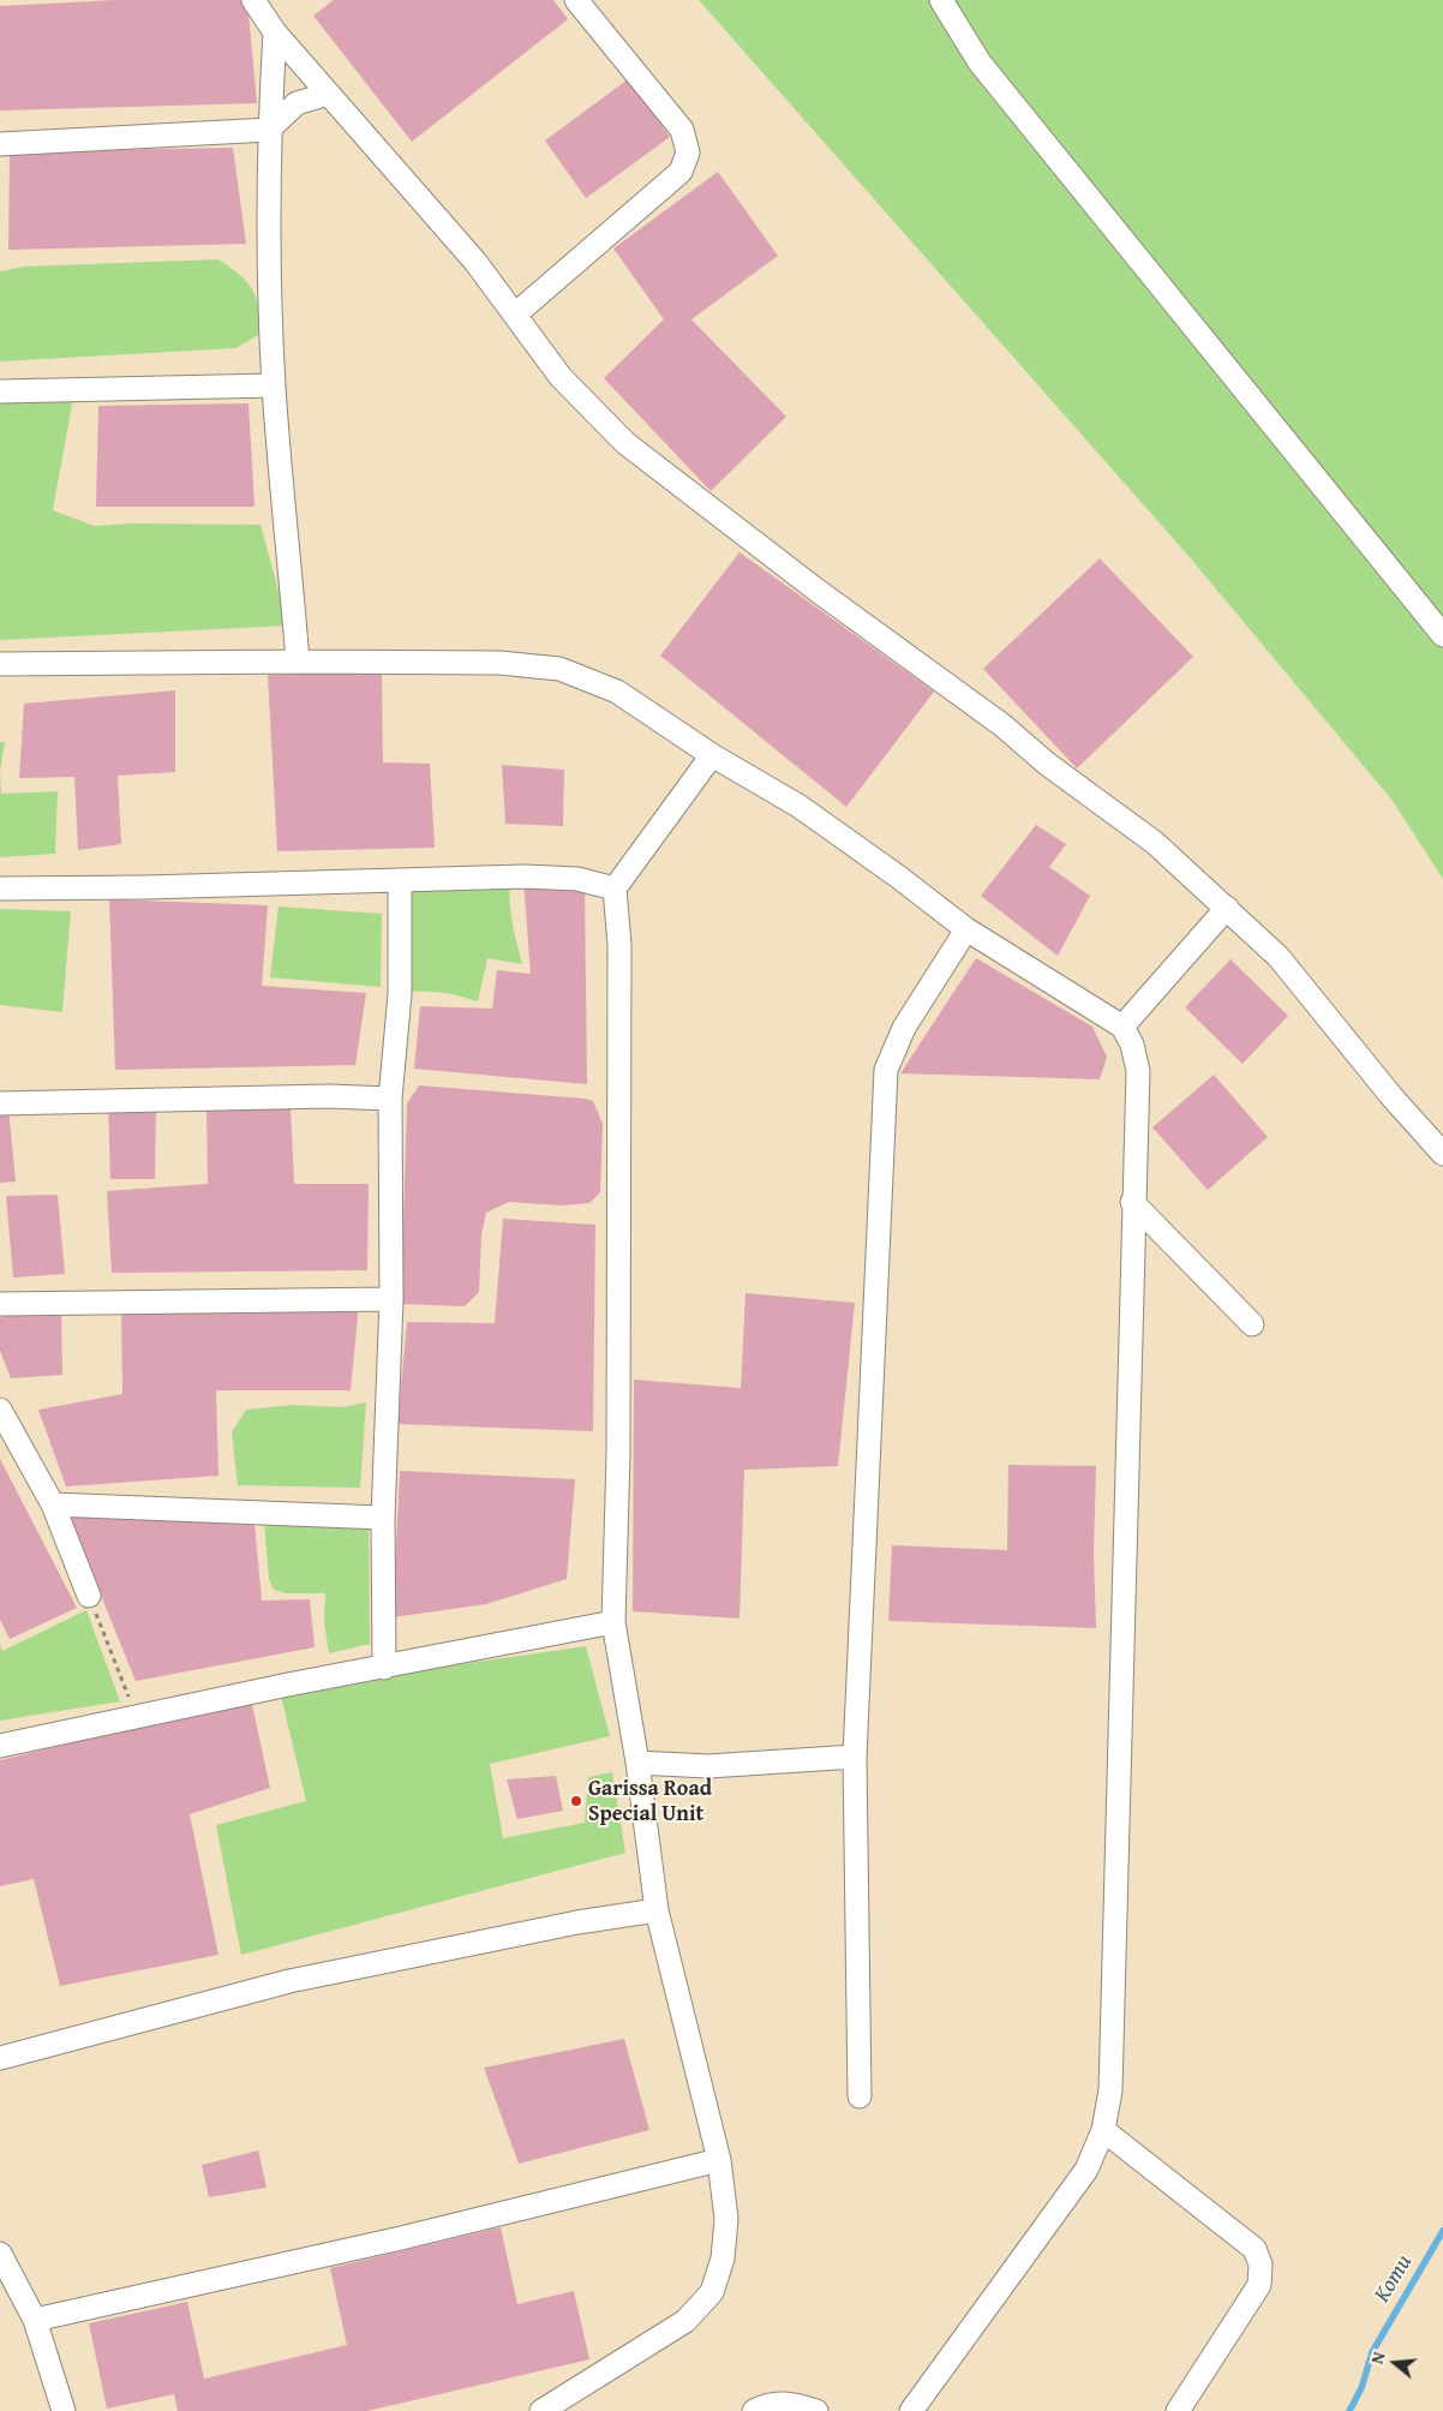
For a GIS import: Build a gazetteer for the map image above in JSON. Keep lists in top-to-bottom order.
{
  "water": ["Komu"],
  "places": ["Garissa Road Special Unit"],
  "north": "left"
}
